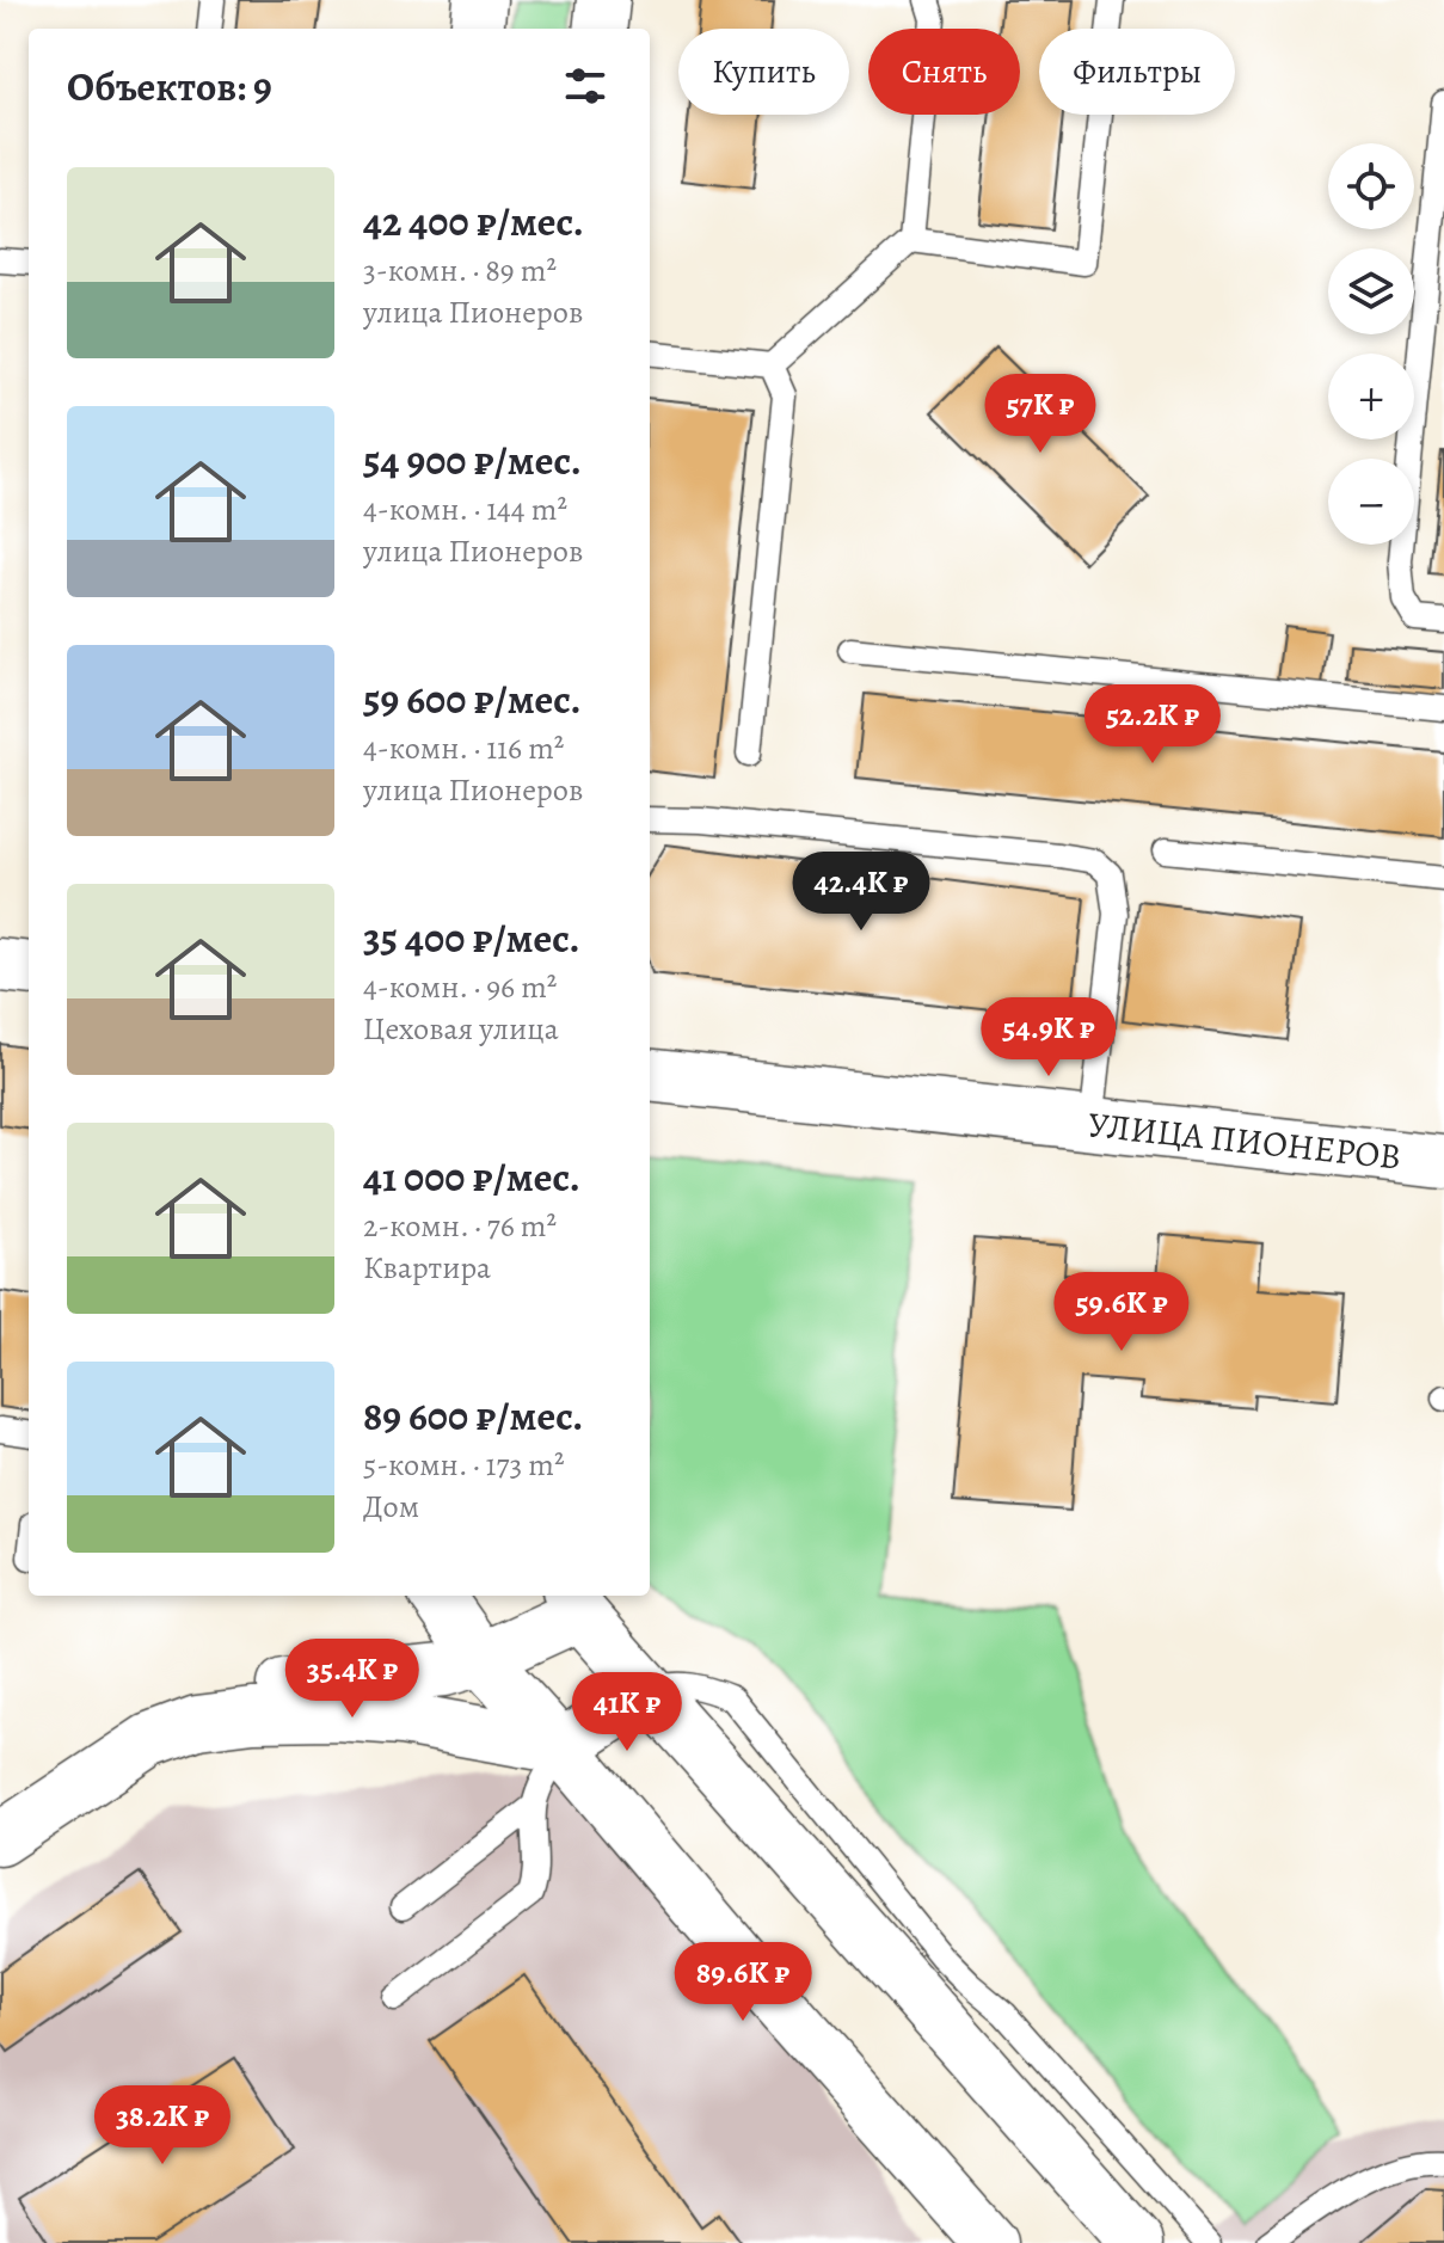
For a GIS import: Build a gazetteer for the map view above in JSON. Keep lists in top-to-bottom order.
{
  "streets": {
    "main road": ["УЛИЦА ПИОНЕРОВ"]
  },
  "page": {
    "chip": ["Купить", "Снять", "Фильтры"],
    "heading": "Объектов: 9",
    "map_buttons": ["+", "−"],
    "list": [
      {
        "name": "42 400 ₽/мес.",
        "note": "3-комн. · 89 m² · улица Пионеров"
      },
      {
        "name": "54 900 ₽/мес.",
        "note": "4-комн. · 144 m² · улица Пионеров"
      },
      {
        "name": "59 600 ₽/мес.",
        "note": "4-комн. · 116 m² · улица Пионеров"
      },
      {
        "name": "35 400 ₽/мес.",
        "note": "4-комн. · 96 m² · Цеховая улица"
      },
      {
        "name": "41 000 ₽/мес.",
        "note": "2-комн. · 76 m² · Квартира"
      },
      {
        "name": "89 600 ₽/мес.",
        "note": "5-комн. · 173 m² · Дом"
      }
    ],
    "price": [
      "57K ₽",
      "52.2K ₽",
      "42.4K ₽",
      "54.9K ₽",
      "59.6K ₽",
      "35.4K ₽",
      "41K ₽",
      "89.6K ₽",
      "38.2K ₽"
    ]
  }
}
